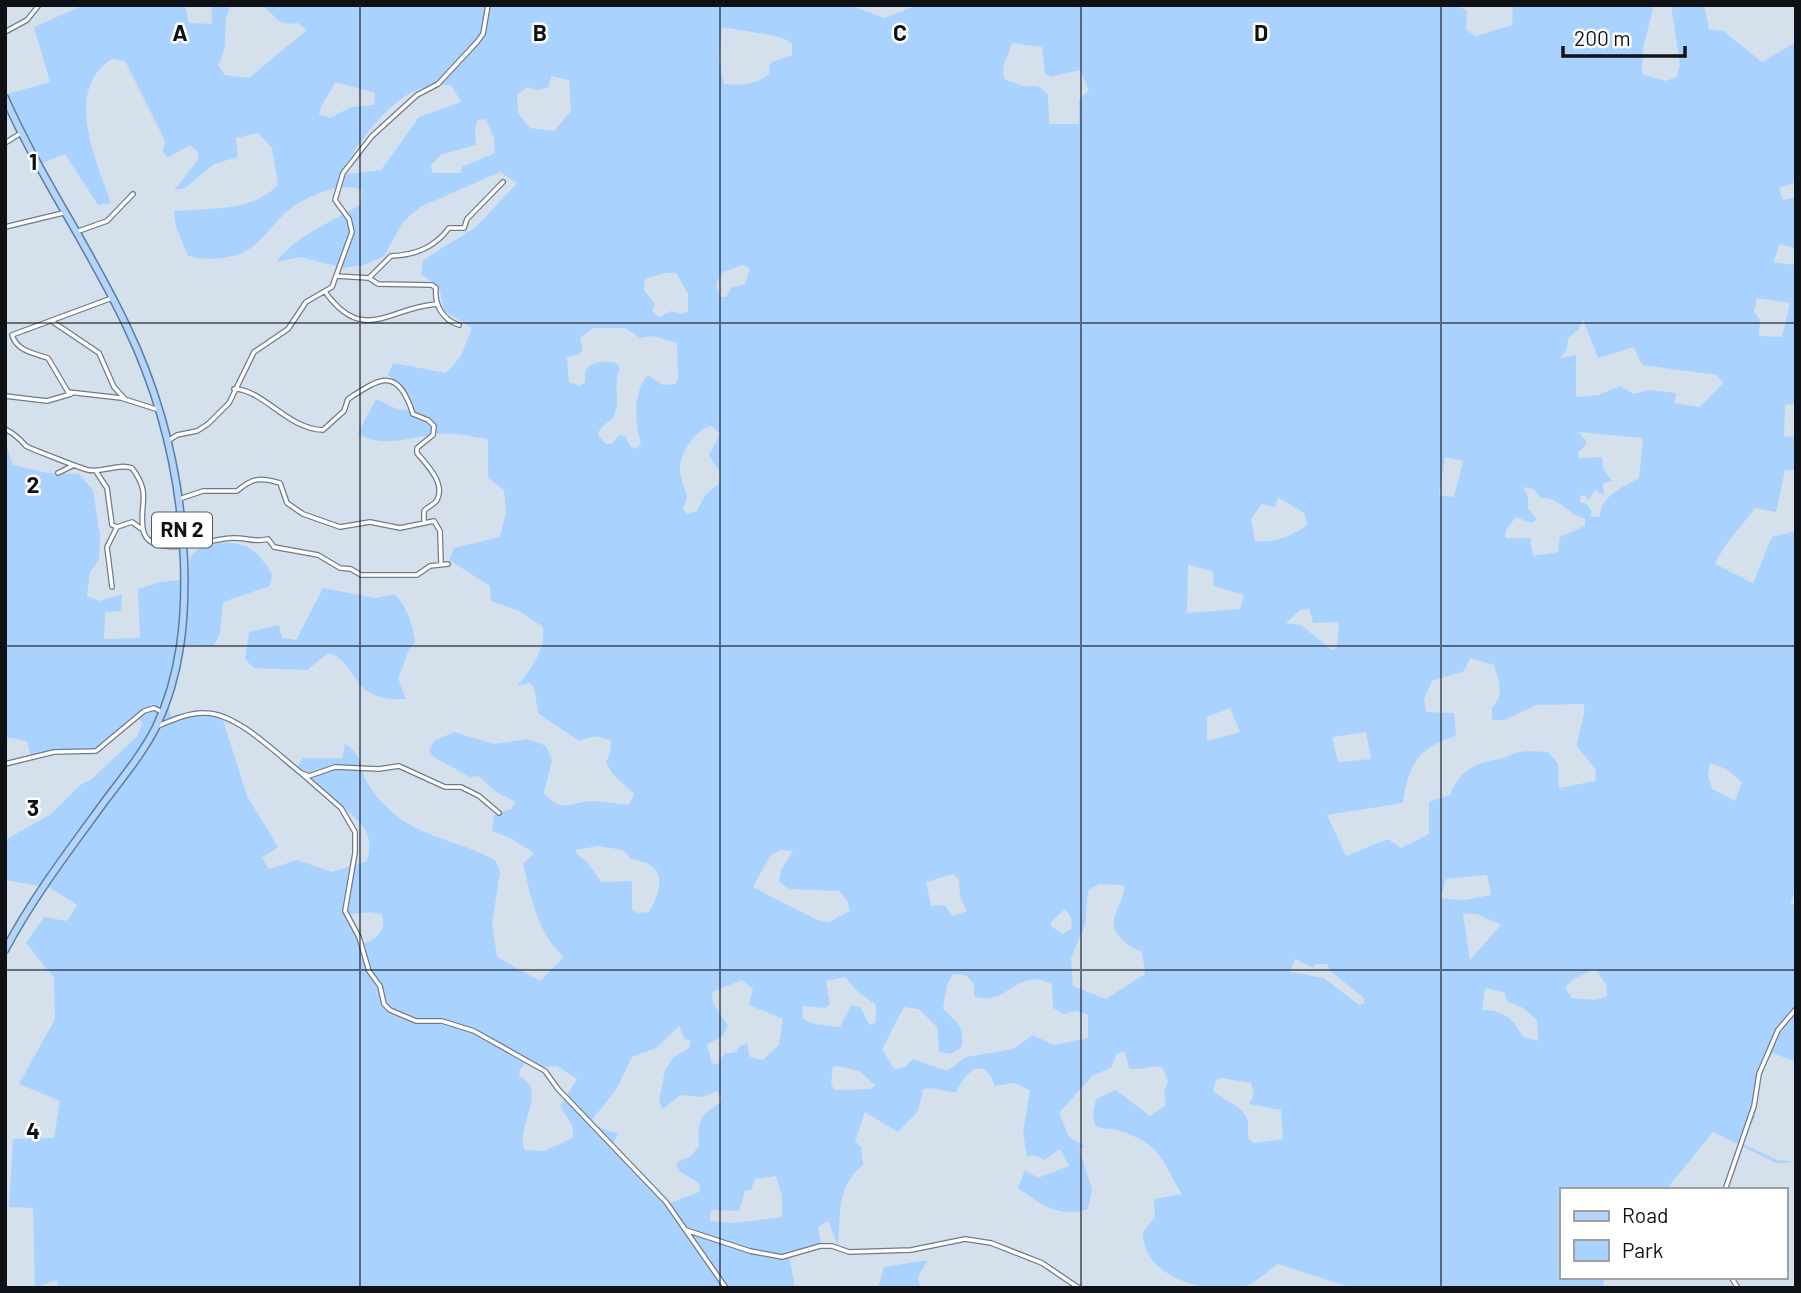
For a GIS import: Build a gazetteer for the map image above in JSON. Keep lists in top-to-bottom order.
{
  "streets": {
    "main road": ["RN 2"]
  },
  "legend": ["Road", "Park"],
  "scale_bar": "200 m",
  "grid": {
    "columns": [
      "A",
      "B",
      "C",
      "D"
    ],
    "rows": [
      "1",
      "2",
      "3",
      "4"
    ]
  }
}
